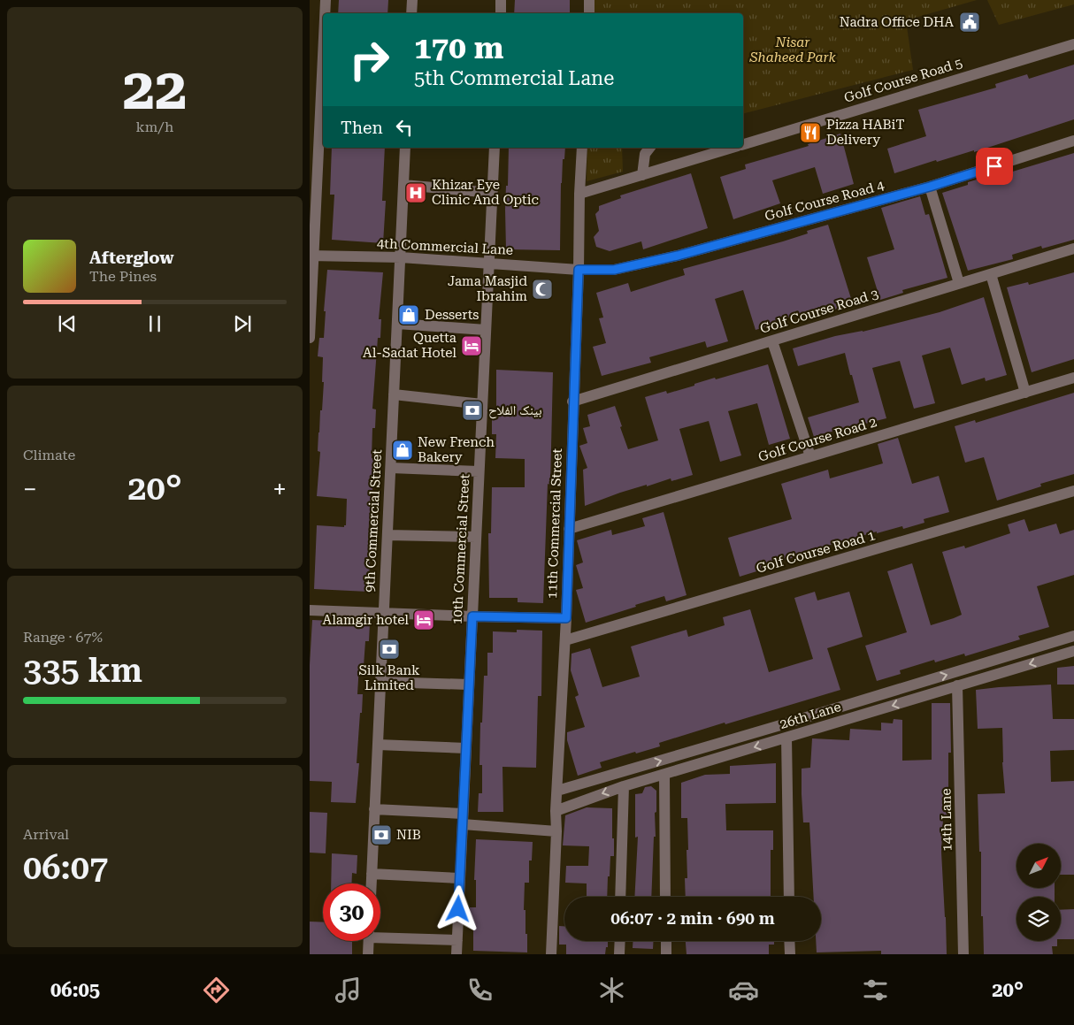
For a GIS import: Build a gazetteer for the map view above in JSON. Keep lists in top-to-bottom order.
{
  "streets": {
    "street": [
      "Golf Course Road 5",
      "Golf Course Road 4",
      "4th Commercial Lane",
      "Golf Course Road 3",
      "Golf Course Road 2",
      "9th Commercial Street",
      "11th Commercial Street",
      "10th Commercial Street",
      "Golf Course Road 1",
      "26th Lane",
      "14th Lane"
    ]
  },
  "crossings": [
    ["Golf Course Road 4", "4th Commercial Lane"],
    ["Golf Course Road 4", "11th Commercial Street"],
    ["4th Commercial Lane", "9th Commercial Street"],
    ["4th Commercial Lane", "11th Commercial Street"],
    ["4th Commercial Lane", "10th Commercial Street"],
    ["Golf Course Road 3", "11th Commercial Street"],
    ["Golf Course Road 2", "11th Commercial Street"],
    ["11th Commercial Street", "Golf Course Road 1"],
    ["11th Commercial Street", "26th Lane"],
    ["26th Lane", "14th Lane"]
  ],
  "parks": ["Nisar Shaheed Park"],
  "places": {
    "public building": ["Nadra Office DHA"],
    "restaurant": ["Pizza HABiT Delivery"],
    "hospital": ["Khizar Eye Clinic And Optic"],
    "mosque": ["Jama Masjid Ibrahim"],
    "shop": ["Desserts", "New French Bakery"],
    "hotel": ["Quetta Al-Sadat Hotel", "Alamgir hotel"],
    "bank": ["بینک الفلاح", "Silk Bank Limited", "NIB"]
  },
  "north": "top right",
  "page": {
    "tile": [
      ["22", "km/h"],
      "Climate",
      ["Range · 67%", "335 km"],
      ["Arrival", "06:07"]
    ],
    "turn": ["170 m", "5th Commercial Lane"],
    "then": "Then",
    "song": ["Afterglow", "The Pines"],
    "heat": ["−", "20°", "+"],
    "limit": "30",
    "trip": "06:07 · 2 min · 690 m",
    "tabs": ["06:05", "20°"]
  }
}
